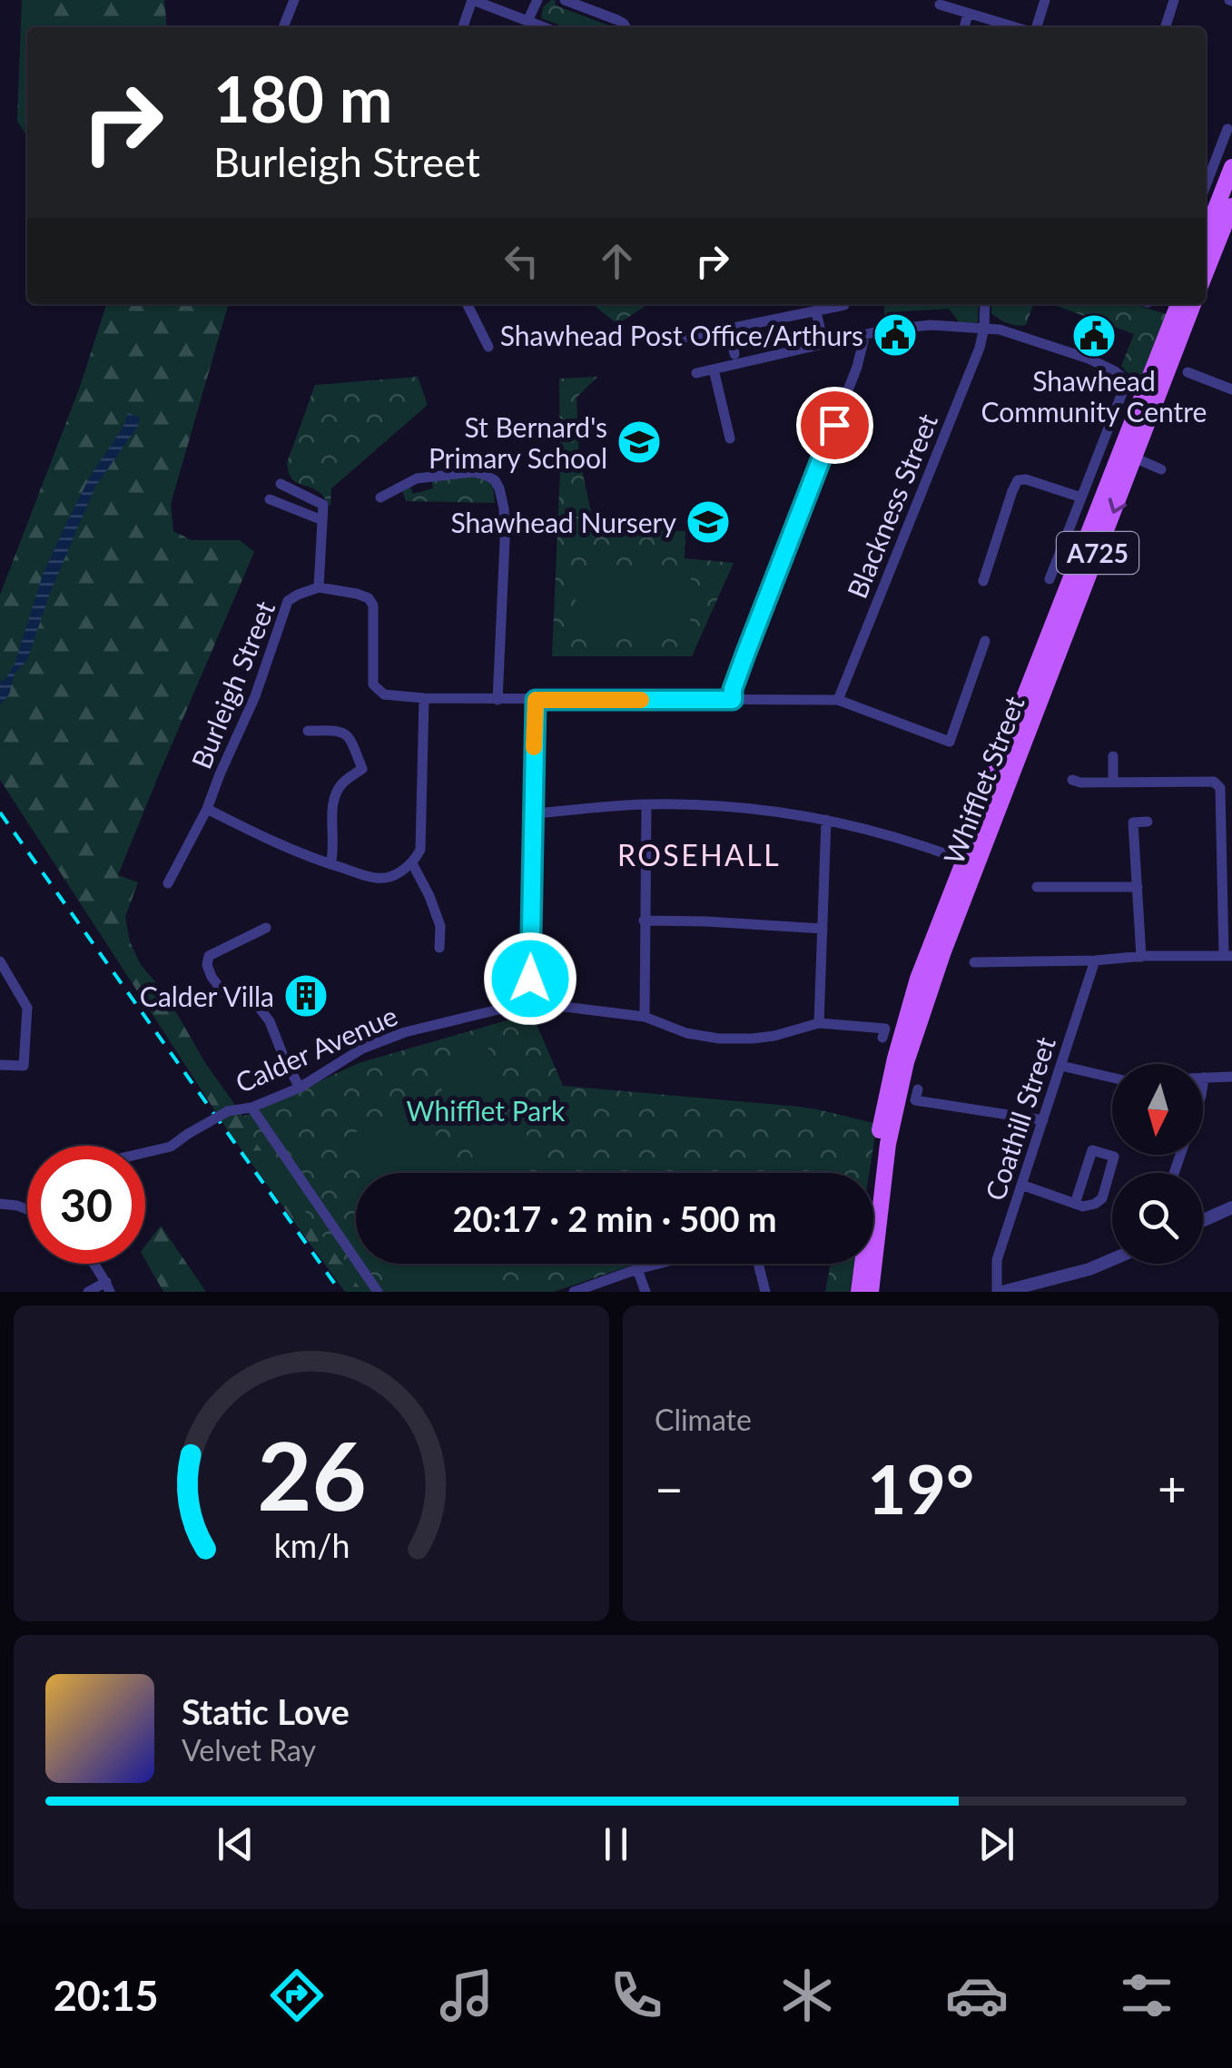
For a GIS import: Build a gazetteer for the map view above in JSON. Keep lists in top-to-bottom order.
{
  "streets": {
    "main road": ["A725", "Whifflet Street"],
    "street": [
      "Blackness Street",
      "Burleigh Street",
      "Calder Avenue",
      "Coathill Street"
    ]
  },
  "districts": ["ROSEHALL"],
  "parks": ["Whifflet Park"],
  "places": {
    "public building": ["Shawhead Post Office/Arthurs", "Shawhead Community Centre"],
    "school or university": ["St Bernard's Primary School", "Shawhead Nursery"],
    "building": ["Calder Villa"]
  },
  "north": "bottom",
  "page": {
    "turn": ["180 m", "Burleigh Street"],
    "limit": "30",
    "trip": "20:17 · 2 min · 500 m",
    "tile": "Climate",
    "heat": ["−", "19°", "+"],
    "song": ["Static Love", "Velvet Ray"],
    "tabs": "20:15",
    "gauge": ["26", "km/h"]
  }
}
